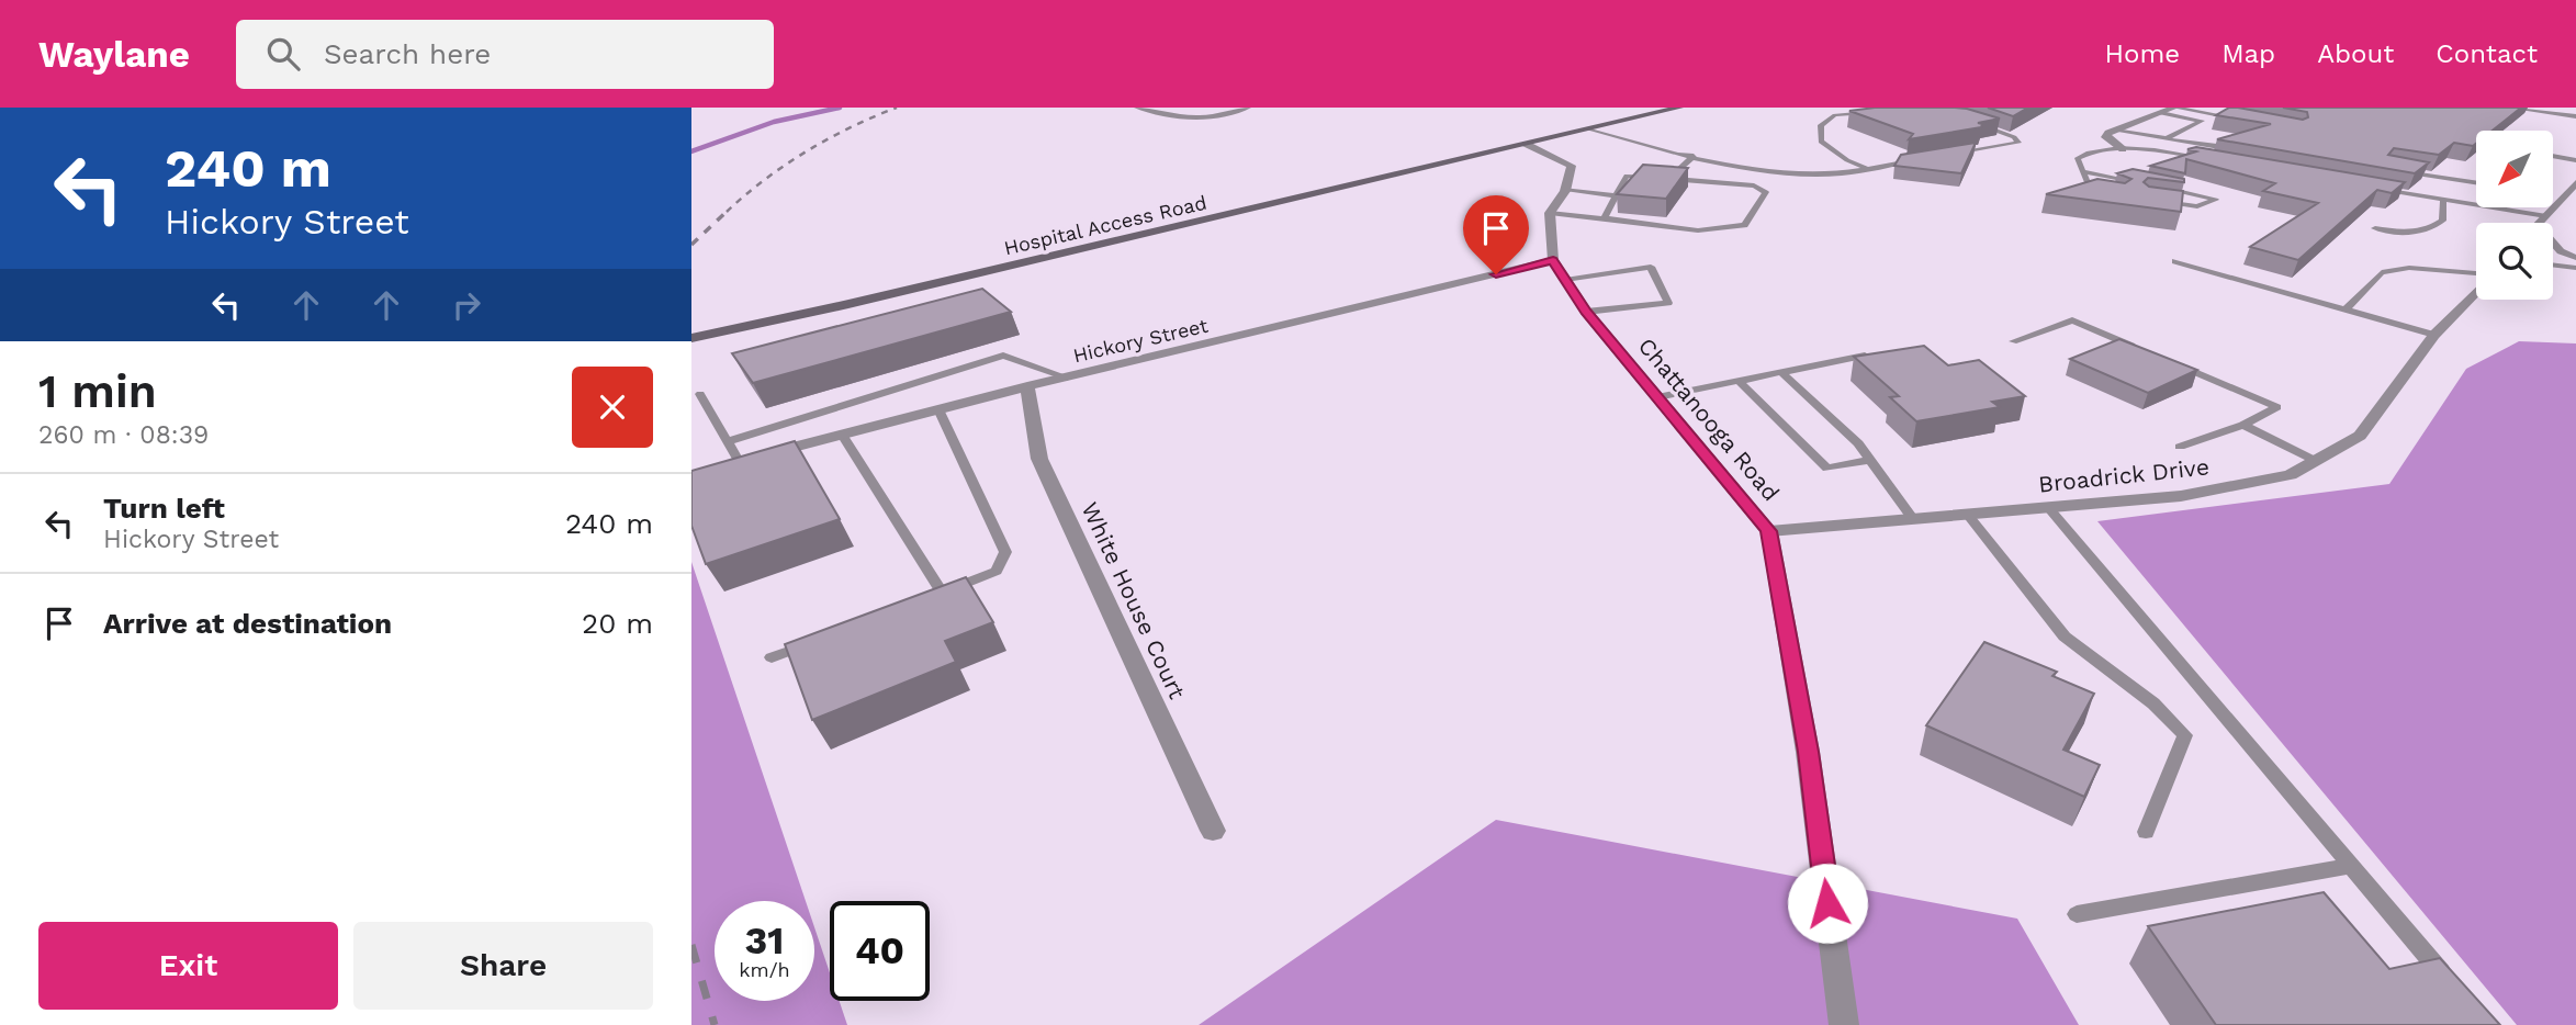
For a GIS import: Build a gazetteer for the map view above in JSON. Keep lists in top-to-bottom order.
{
  "streets": {
    "main road": ["Hospital Access Road"],
    "street": [
      "Hickory Street",
      "Chattanooga Road",
      "Broadrick Drive",
      "White House Court"
    ]
  },
  "crossings": [
    ["Hickory Street", "Chattanooga Road"],
    ["Hickory Street", "White House Court"],
    ["Chattanooga Road", "Broadrick Drive"]
  ],
  "north": "bottom left",
  "page": {
    "header": "Waylane",
    "search": "Search here",
    "nav": [
      "Home",
      "Map",
      "About",
      "Contact"
    ],
    "turn": ["240 m", "Hickory Street"],
    "heading": ["1 min", "260 m · 08:39"],
    "list": [
      {
        "name": "Turn left",
        "note": "Hickory Street",
        "value": "240 m"
      },
      {
        "name": "Arrive at destination",
        "value": "20 m"
      }
    ],
    "speed": "31 km/h",
    "limit": "40",
    "buttons": ["Exit", "Share"]
  }
}
